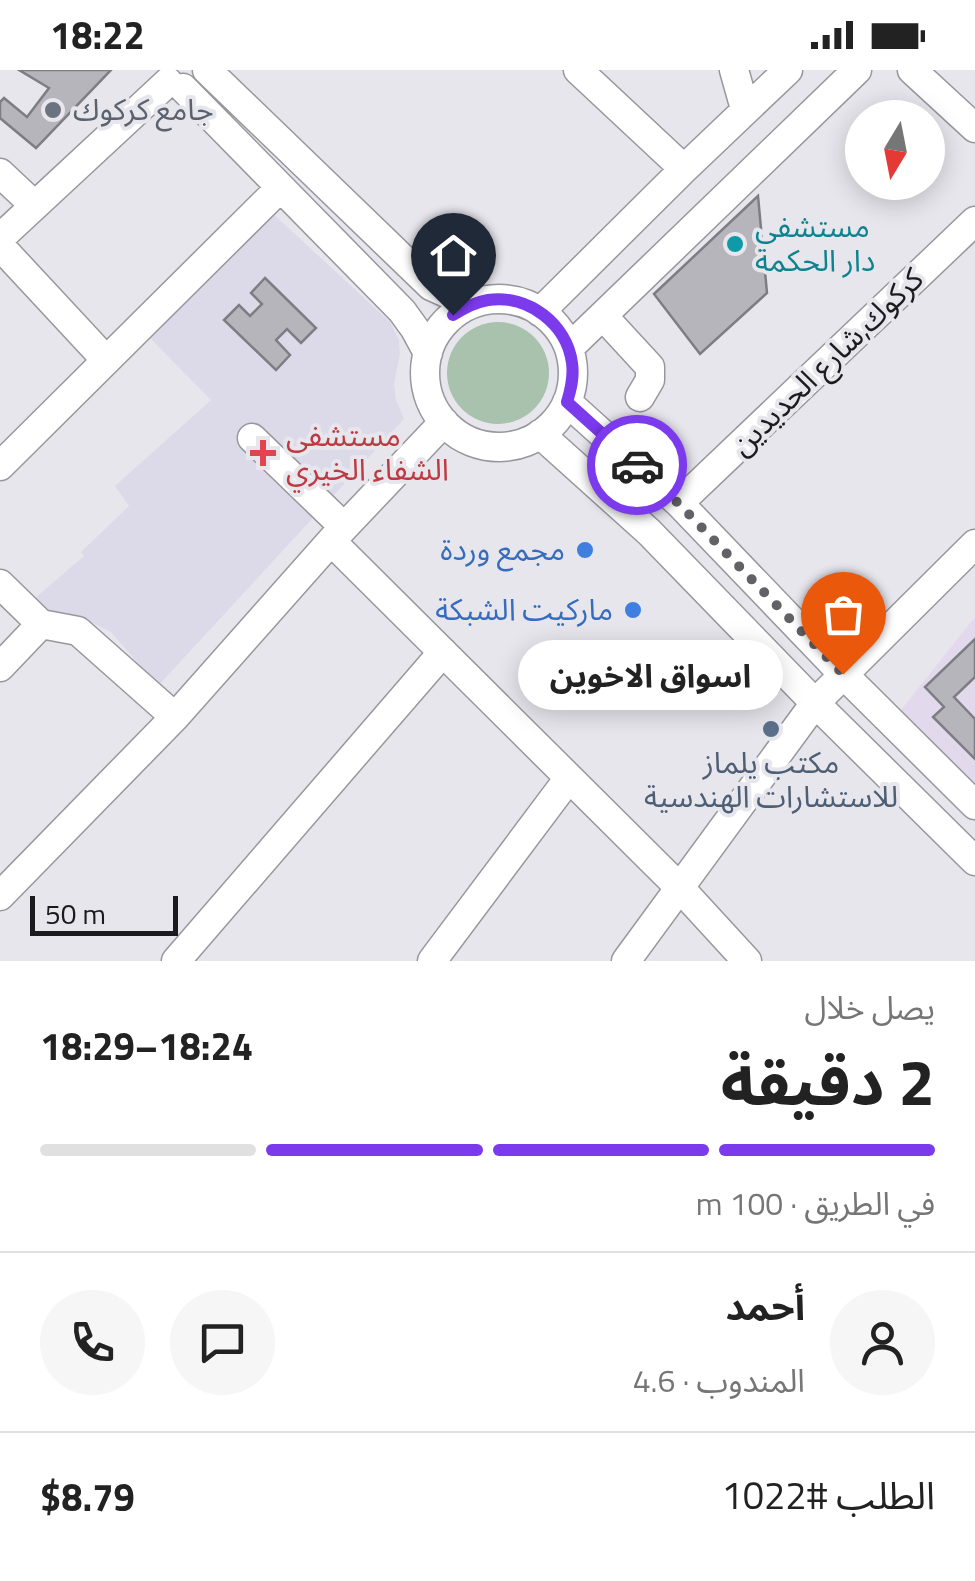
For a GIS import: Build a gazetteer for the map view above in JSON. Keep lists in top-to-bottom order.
{
  "streets": {
    "street": ["كركوك,شارع الحديدين"]
  },
  "places": {
    "other": [
      "جامع كركوك",
      "مستشفى دار الحكمة",
      "مجمع وردة",
      "ماركيت الشبكة",
      "اسواق الاخوين",
      "مكتب يلماز للاستشارات الهندسية"
    ],
    "health": ["مستشفى الشفاء الخيري"]
  },
  "scale_bar": "50 m",
  "north": "bottom",
  "page": {
    "status": "18:22",
    "bubble": "اسواق الاخوين",
    "scale": "50 m",
    "heading": ["2 دقيقة", "يصل خلال", "18:24–18:29"],
    "panel": [
      "أحمد",
      "المندوب · 4.6",
      "الطلب #1022",
      "$8.79"
    ],
    "bar": "في الطريق · 100 m"
  }
}
